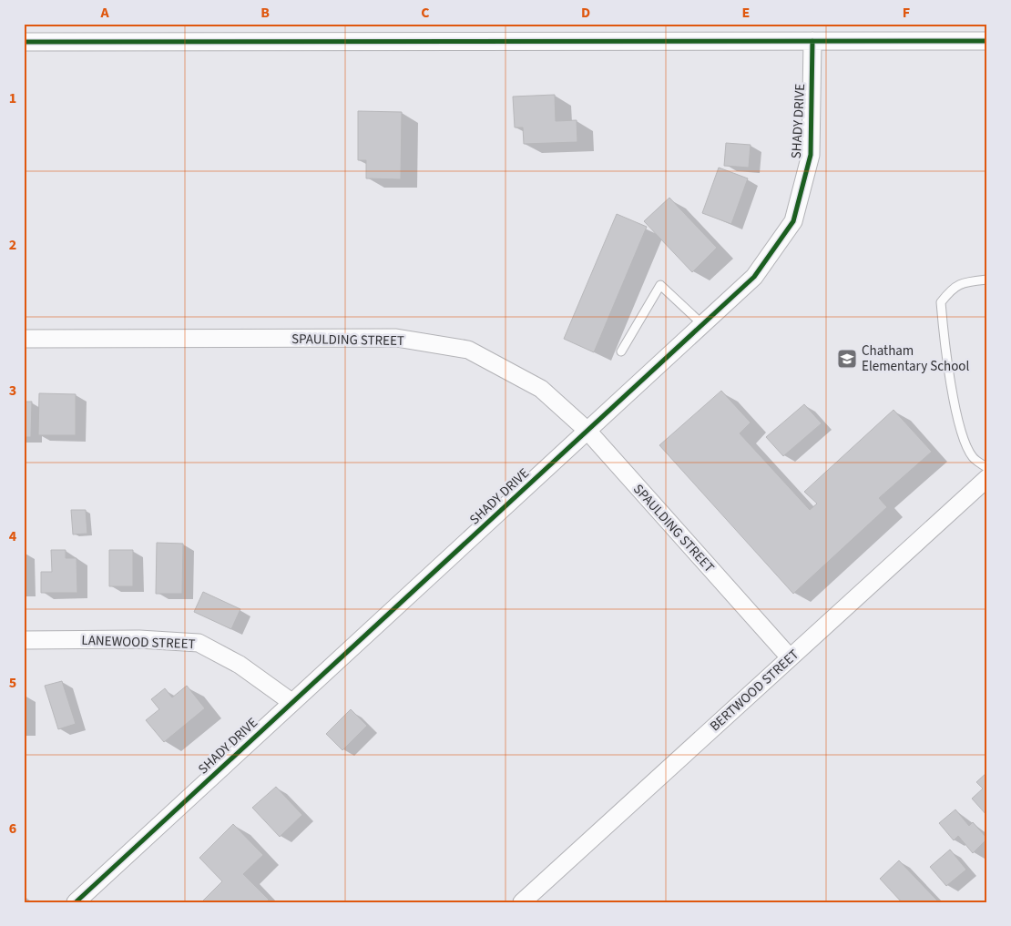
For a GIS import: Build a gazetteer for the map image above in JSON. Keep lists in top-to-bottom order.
{
  "streets": {
    "street": [
      "SHADY DRIVE",
      "SPAULDING STREET",
      "LANEWOOD STREET",
      "BERTWOOD STREET"
    ]
  },
  "crossings": [
    ["SHADY DRIVE", "SPAULDING STREET"],
    ["SHADY DRIVE", "LANEWOOD STREET"],
    ["SPAULDING STREET", "BERTWOOD STREET"]
  ],
  "places": {
    "school or university": ["Chatham Elementary School"]
  },
  "grid": {
    "columns": [
      "A",
      "B",
      "C",
      "D",
      "E",
      "F"
    ],
    "rows": [
      "1",
      "2",
      "3",
      "4",
      "5",
      "6"
    ]
  }
}
